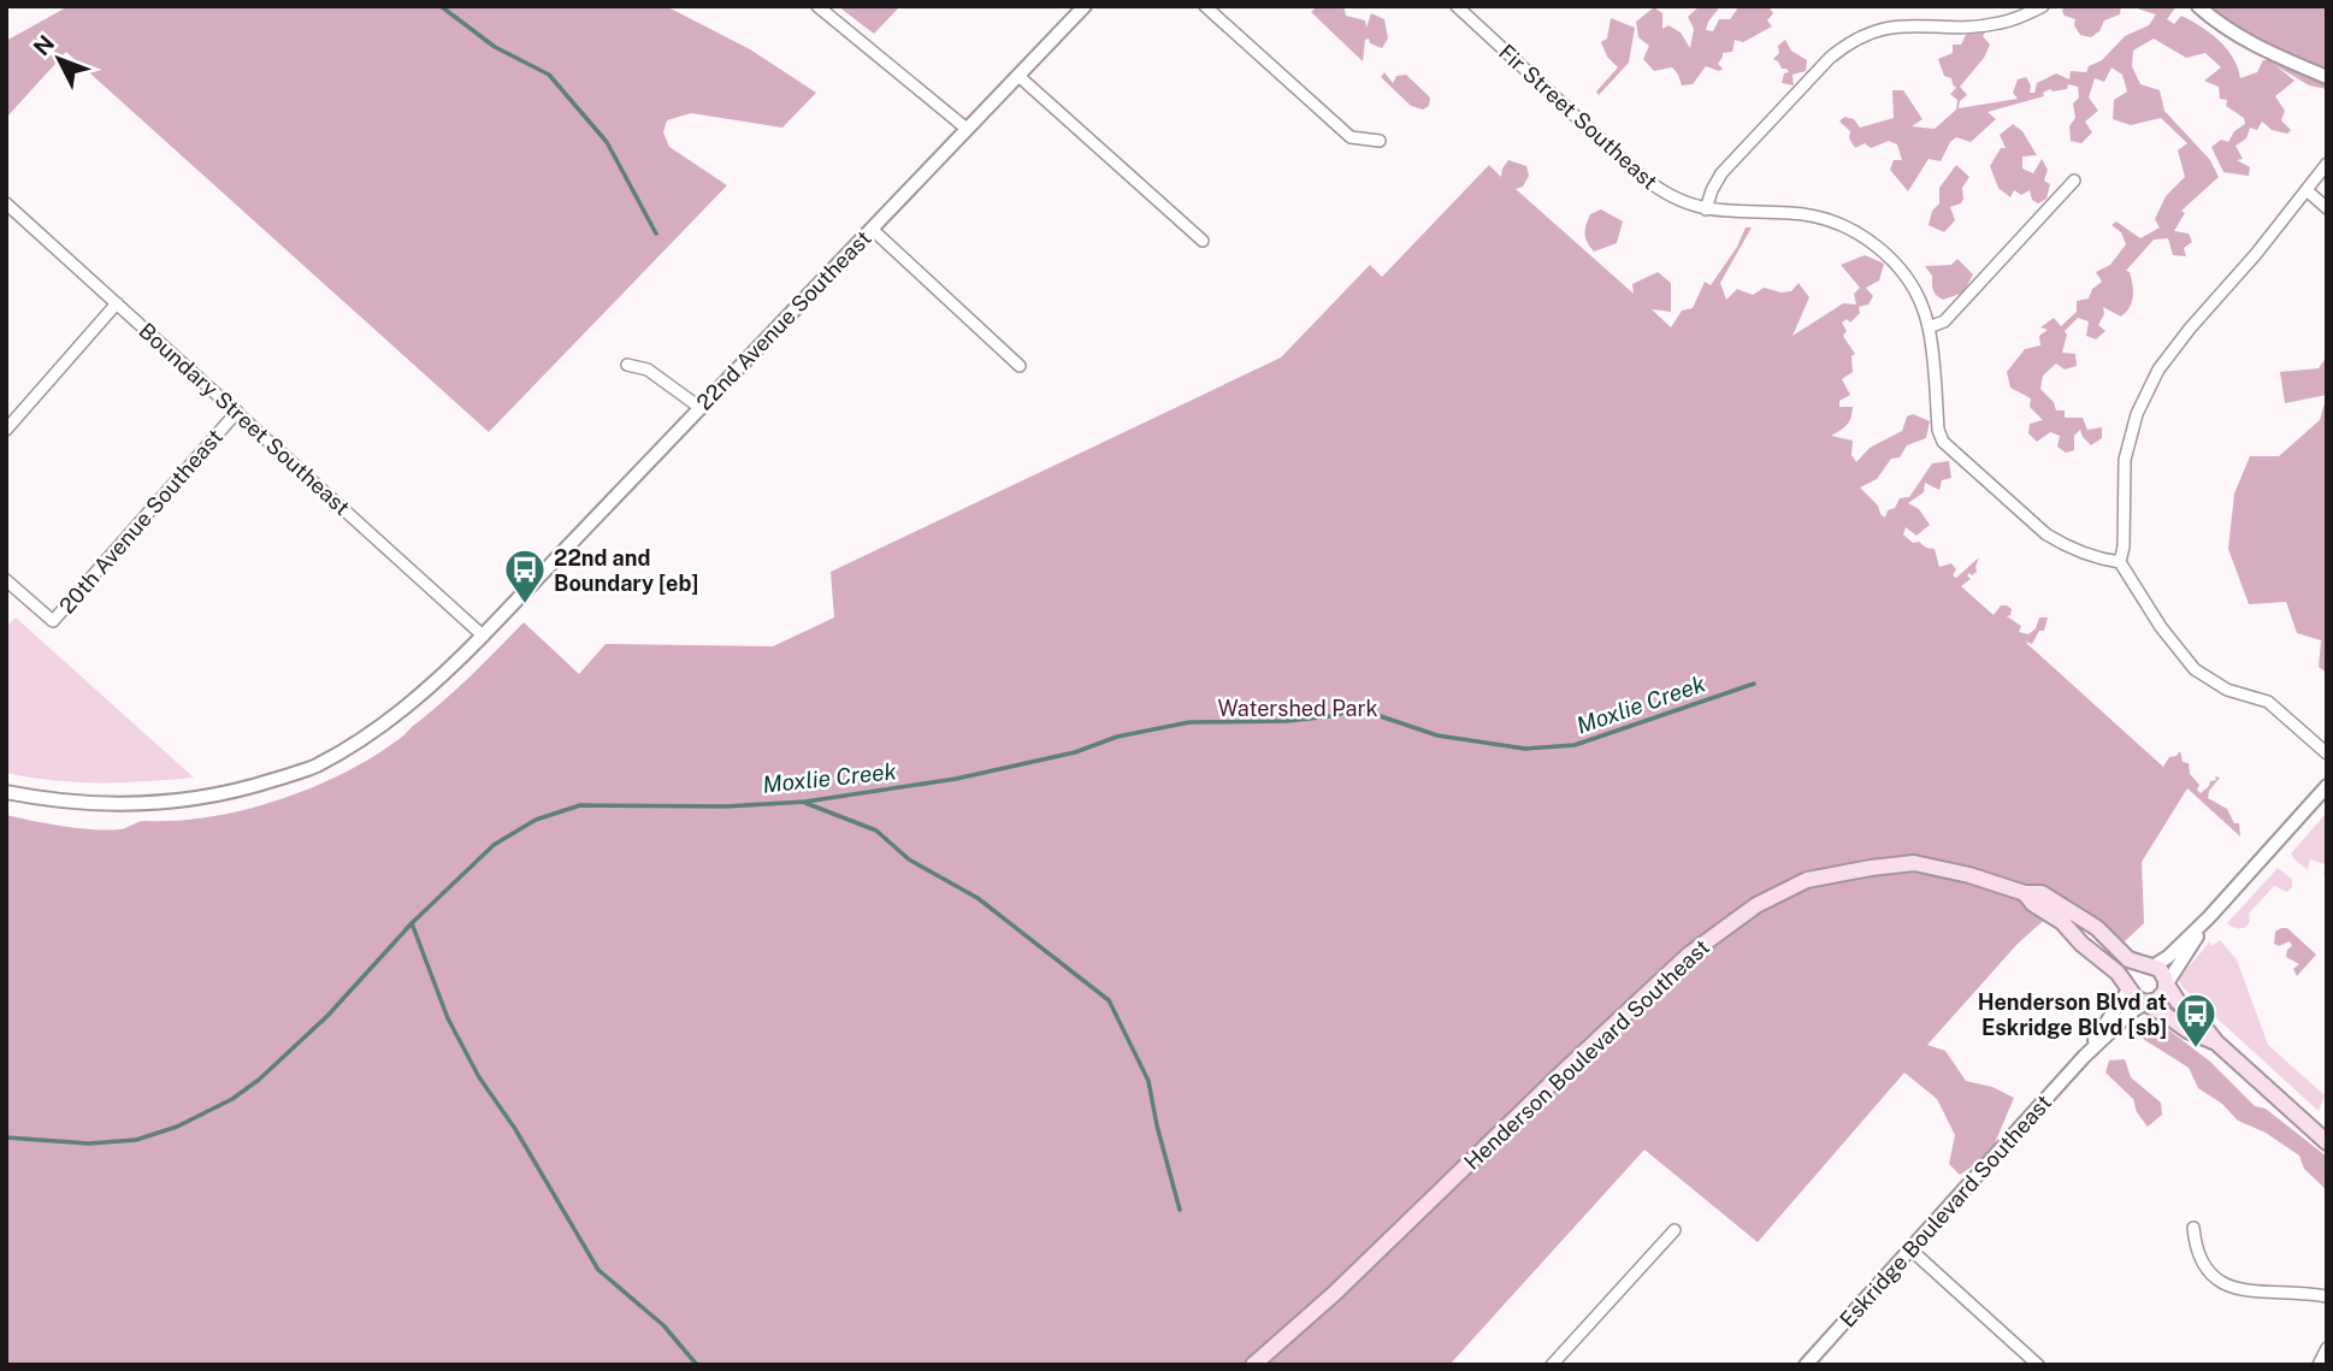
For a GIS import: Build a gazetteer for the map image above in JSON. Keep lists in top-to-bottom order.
{
  "streets": {
    "main road": ["Henderson Boulevard Southeast"],
    "street": [
      "Fir Street Southeast",
      "22nd Avenue Southeast",
      "Boundary Street Southeast",
      "20th Avenue Southeast",
      "Eskridge Boulevard Southeast"
    ]
  },
  "crossings": [
    ["22nd Avenue Southeast", "Boundary Street Southeast"],
    ["Boundary Street Southeast", "20th Avenue Southeast"],
    ["Henderson Boulevard Southeast", "Eskridge Boulevard Southeast"]
  ],
  "water": ["Moxlie Creek"],
  "parks": ["Watershed Park"],
  "places": {
    "bus stop": ["22nd and Boundary [eb]", "Henderson Blvd at Eskridge Blvd [sb]"]
  },
  "north": "top left"
}
